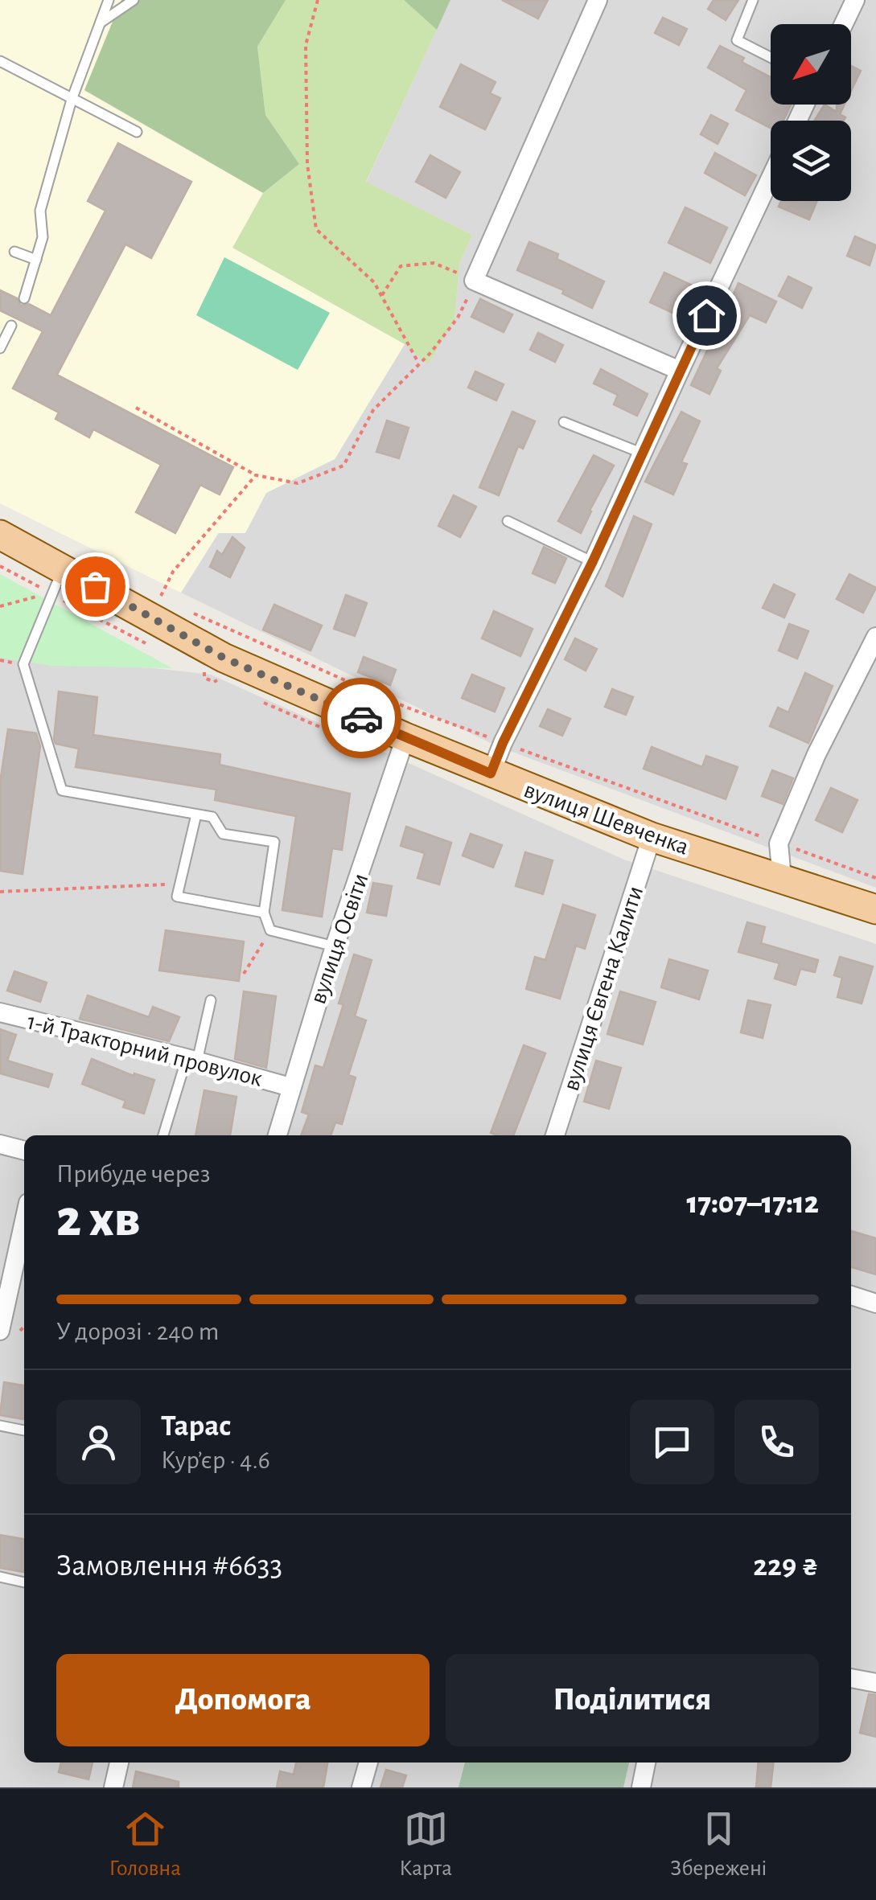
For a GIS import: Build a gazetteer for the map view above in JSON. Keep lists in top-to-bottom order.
{
  "streets": {
    "main road": ["вулиця Шевченка"],
    "street": ["вулиця Освіти", "вулиця Євгена Калити", "1-й Тракторний провулок"]
  },
  "crossings": [
    ["вулиця Шевченка", "вулиця Освіти"],
    ["вулиця Шевченка", "вулиця Євгена Калити"],
    ["вулиця Освіти", "1-й Тракторний провулок"]
  ],
  "north": "bottom left",
  "page": {
    "heading": ["2 хв", "Прибуде через", "17:07–17:12"],
    "panel": [
      "Тарас",
      "Кур’єр · 4.6",
      "Замовлення #6633",
      "229 ₴"
    ],
    "bar": "У дорозі · 240 m",
    "buttons": ["Допомога", "Поділитися"],
    "tabs": ["Головна", "Карта", "Збережені"]
  }
}
